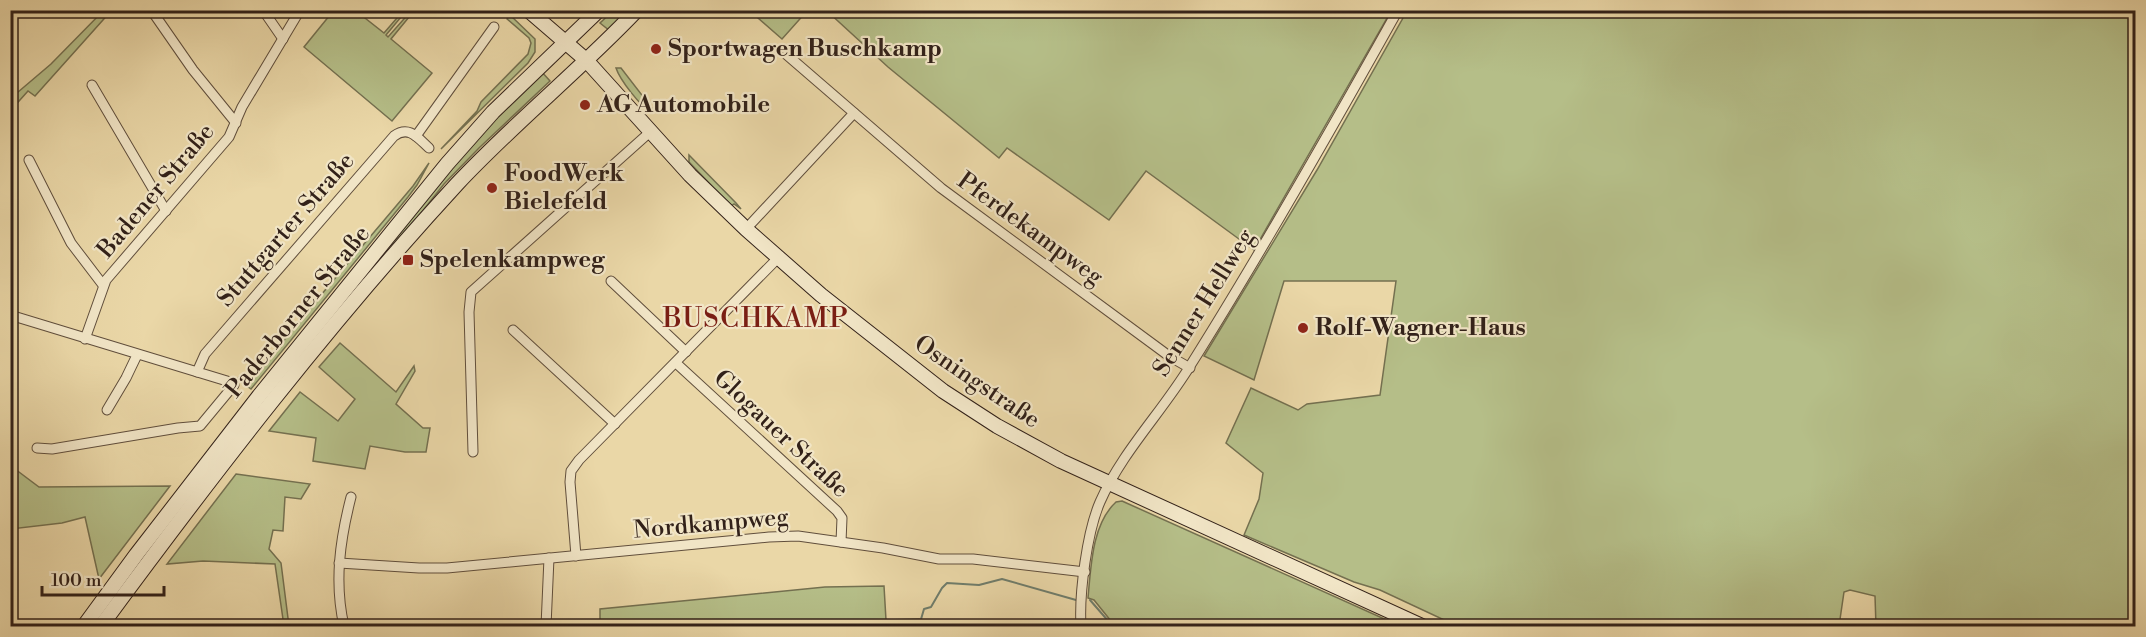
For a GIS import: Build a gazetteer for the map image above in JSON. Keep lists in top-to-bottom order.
{
  "streets": {
    "main road": ["Paderborner Straße", "Osningstraße"],
    "street": [
      "Badener Straße",
      "Pferdekampweg",
      "Stuttgarter Straße",
      "Senner Hellweg",
      "Glogauer Straße",
      "Nordkampweg"
    ]
  },
  "crossings": [
    ["Pferdekampweg", "Senner Hellweg"],
    ["Senner Hellweg", "Osningstraße"],
    ["Senner Hellweg", "Nordkampweg"],
    ["Paderborner Straße", "Osningstraße"],
    ["Glogauer Straße", "Nordkampweg"]
  ],
  "districts": ["BUSCHKAMP"],
  "places": {
    "other": [
      "Sportwagen Buschkamp",
      "AG Automobile",
      "FoodWerk Bielefeld",
      "Rolf-Wagner-Haus"
    ],
    "transit": ["Spelenkampweg"]
  },
  "scale_bar": "100 m"
}
